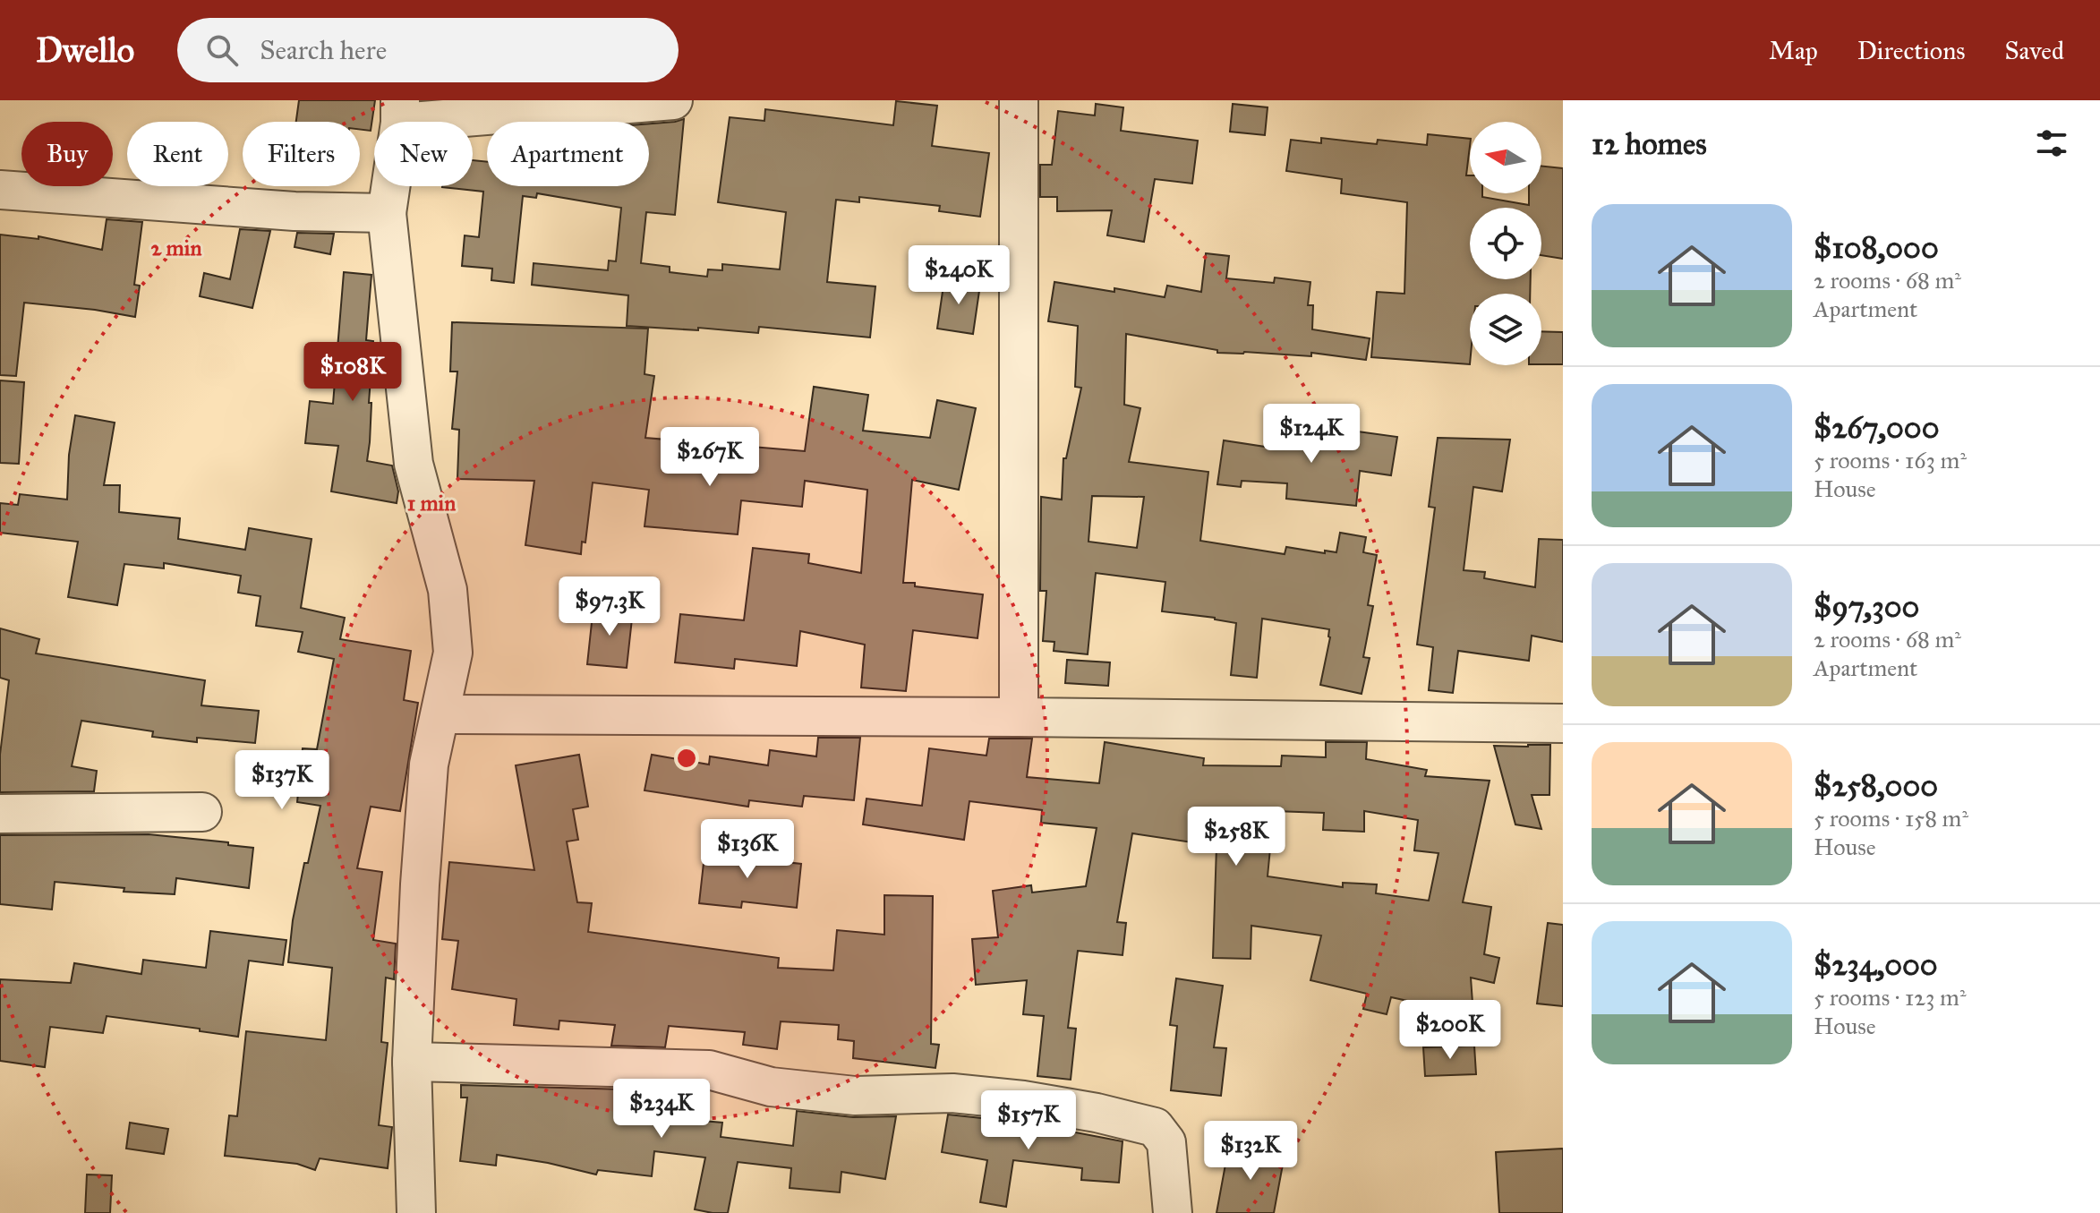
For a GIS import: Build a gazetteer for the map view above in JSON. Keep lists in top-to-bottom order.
{
  "north": "left",
  "page": {
    "header": "Dwello",
    "search": "Search here",
    "nav": ["Map", "Directions", "Saved"],
    "heading": "12 homes",
    "chip": [
      "Buy",
      "Rent",
      "Filters",
      "New",
      "Apartment"
    ],
    "list": [
      {
        "name": "$108,000",
        "note": "2 rooms · 68 m² · Apartment"
      },
      {
        "name": "$267,000",
        "note": "5 rooms · 163 m² · House"
      },
      {
        "name": "$97,300",
        "note": "2 rooms · 68 m² · Apartment"
      },
      {
        "name": "$258,000",
        "note": "5 rooms · 158 m² · House"
      },
      {
        "name": "$234,000",
        "note": "5 rooms · 123 m² · House"
      }
    ],
    "price": [
      "$240K",
      "$108K",
      "$124K",
      "$267K",
      "$97.3K",
      "$137K",
      "$258K",
      "$136K",
      "$200K",
      "$234K",
      "$157K",
      "$132K"
    ]
  },
  "rings": ["2 min", "1 min"]
}
